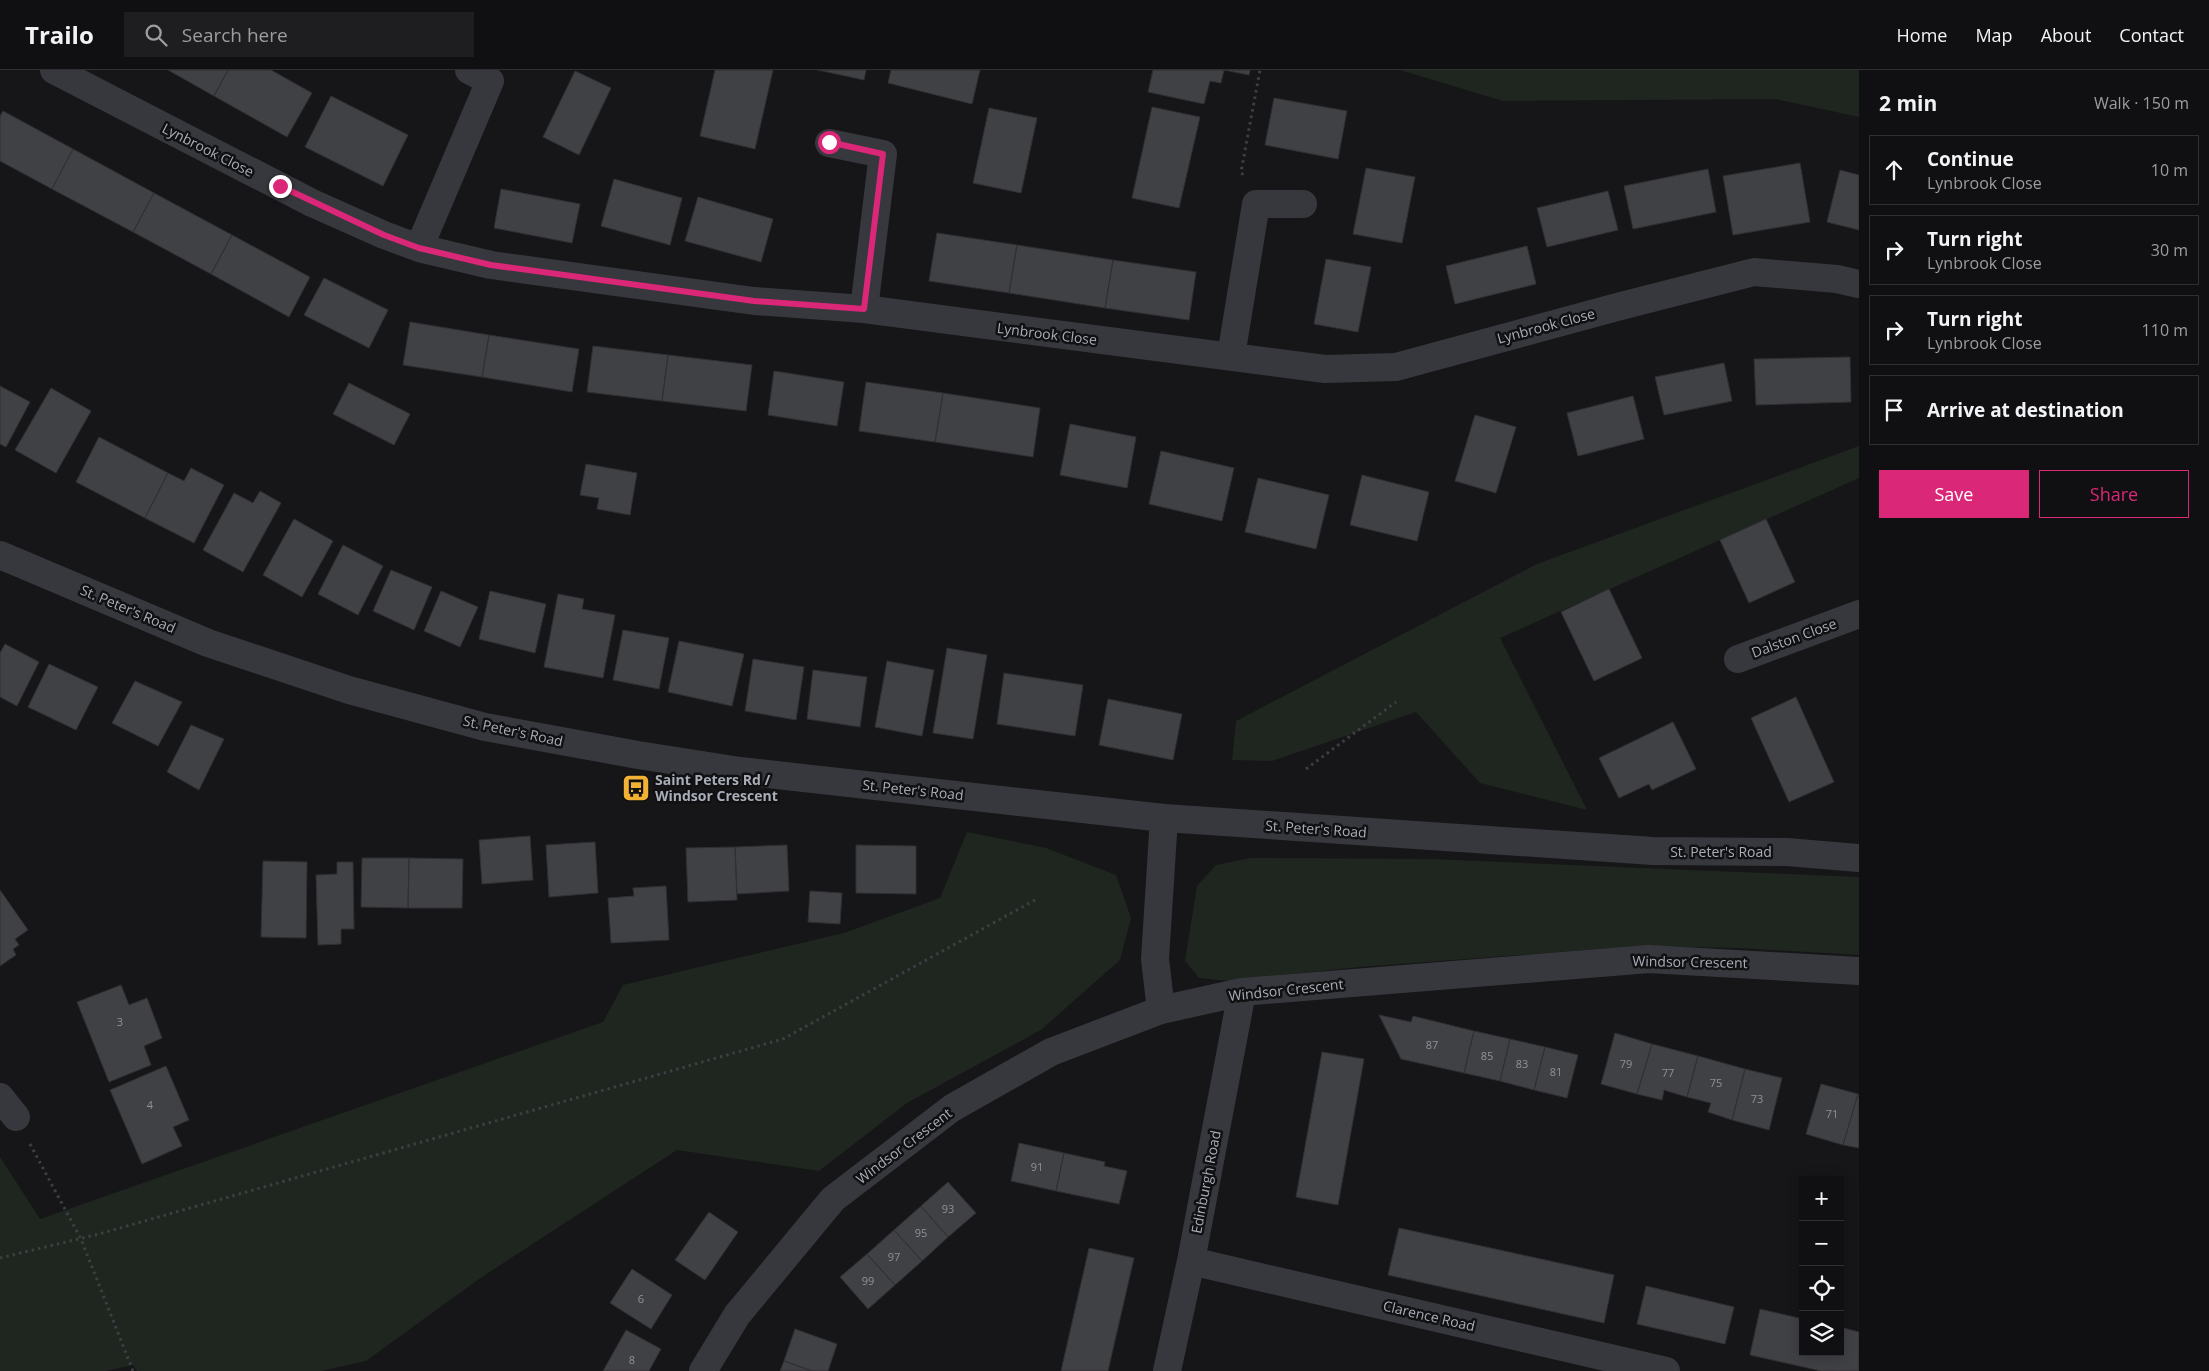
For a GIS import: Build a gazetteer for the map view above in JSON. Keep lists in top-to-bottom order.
{
  "streets": {
    "street": [
      "Lynbrook Close",
      "St. Peter's Road",
      "Dalston Close",
      "Windsor Crescent",
      "Edinburgh Road",
      "Clarence Road"
    ]
  },
  "crossings": [
    ["Windsor Crescent", "Edinburgh Road"],
    ["Edinburgh Road", "Clarence Road"]
  ],
  "places": {
    "bus stop": ["Saint Peters Rd / Windsor Crescent"]
  },
  "house_numbers": [
    "3",
    "87",
    "85",
    "83",
    "79",
    "81",
    "77",
    "75",
    "73",
    "4",
    "71",
    "91",
    "93",
    "95",
    "97",
    "99",
    "6",
    "8"
  ],
  "page": {
    "header": "Trailo",
    "search": "Search here",
    "nav": [
      "Home",
      "Map",
      "About",
      "Contact"
    ],
    "heading": ["2 min", "Walk · 150 m"],
    "list": [
      ["Continue", "Lynbrook Close", "10 m"],
      ["Turn right", "Lynbrook Close", "30 m"],
      ["Turn right", "Lynbrook Close", "110 m"],
      "Arrive at destination"
    ],
    "buttons": ["Save", "Share"],
    "map_buttons": ["+", "−"]
  }
}
